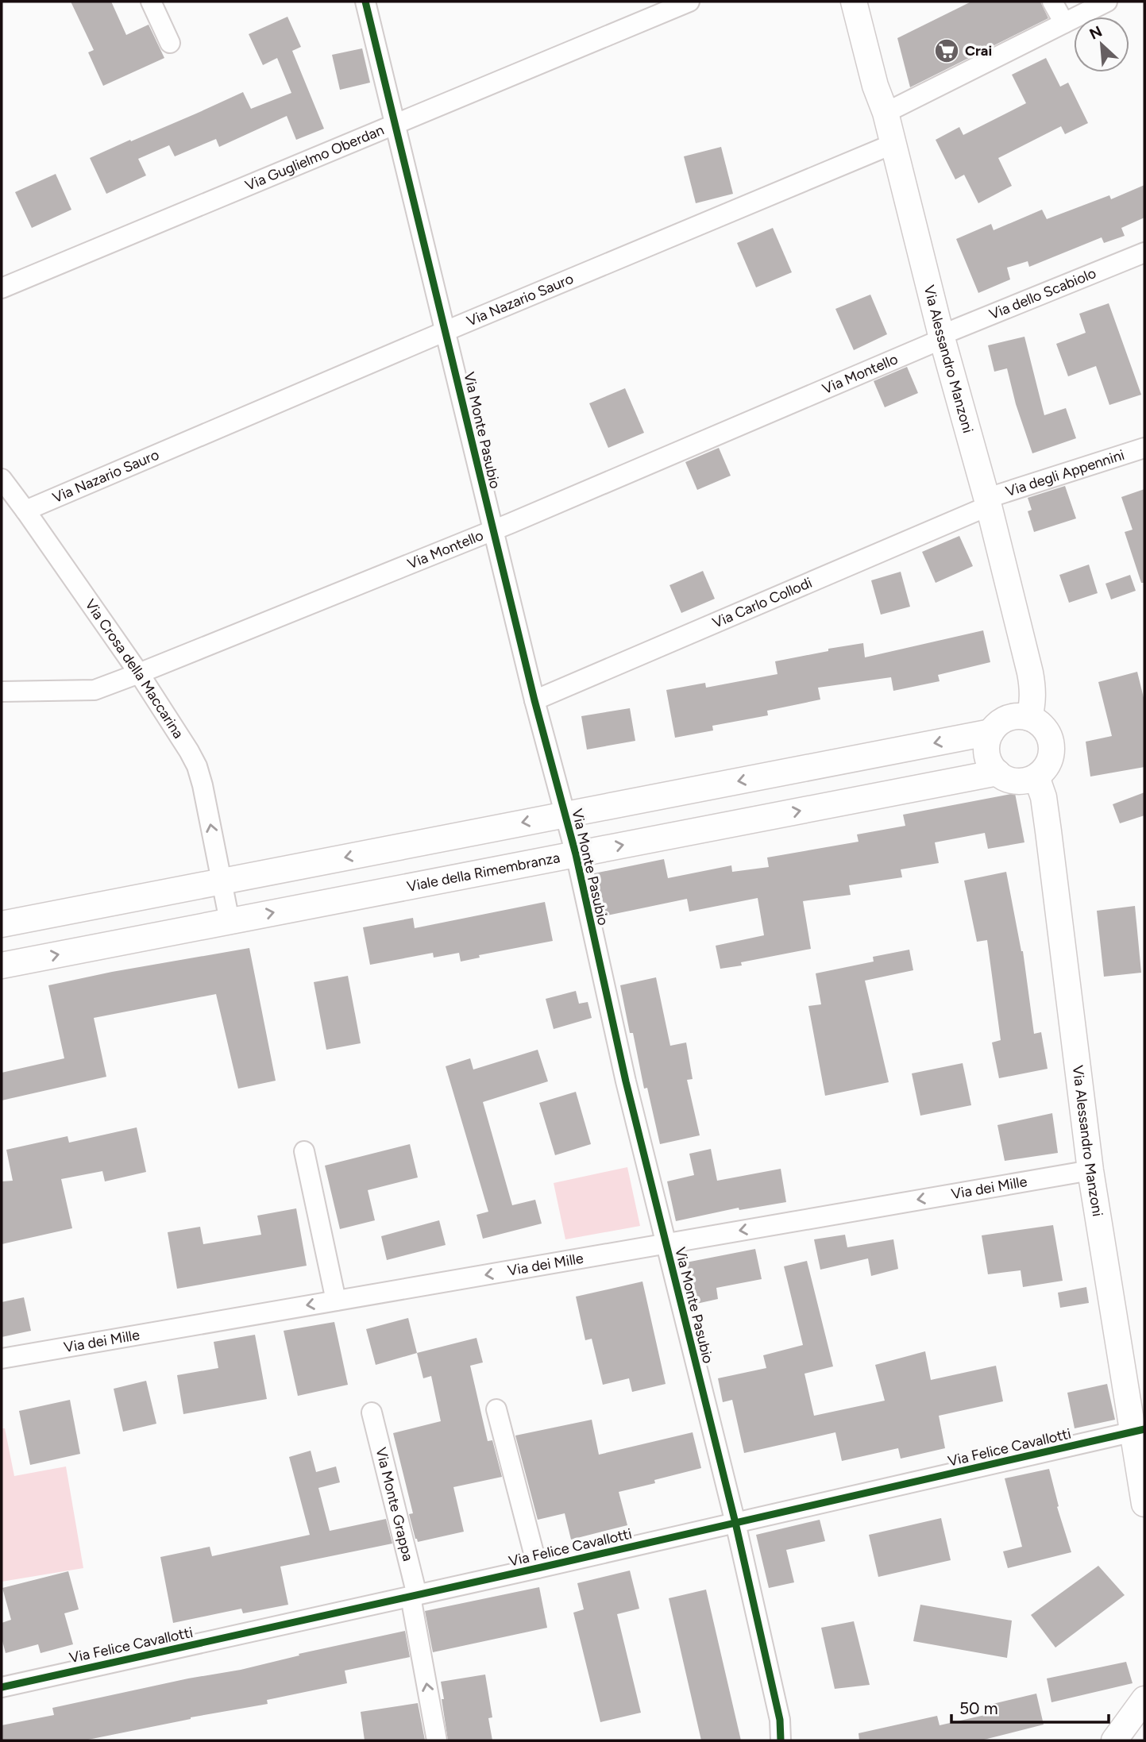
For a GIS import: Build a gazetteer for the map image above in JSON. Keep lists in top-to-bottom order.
{
  "streets": {
    "street": [
      "Via Guglielmo Oberdan",
      "Via dello Scabiolo",
      "Via Nazario Sauro",
      "Via Alessandro Manzoni",
      "Via Montello",
      "Via Monte Pasubio",
      "Via degli Appennini",
      "Via Carlo Collodi",
      "Via Crosa della Maccarina",
      "Viale della Rimembranza",
      "Via dei Mille",
      "Via Felice Cavallotti",
      "Via Monte Grappa"
    ]
  },
  "crossings": [
    ["Via Guglielmo Oberdan", "Via Monte Pasubio"],
    ["Via dello Scabiolo", "Via Alessandro Manzoni"],
    ["Via dello Scabiolo", "Via Montello"],
    ["Via Nazario Sauro", "Via Alessandro Manzoni"],
    ["Via Nazario Sauro", "Via Monte Pasubio"],
    ["Via Nazario Sauro", "Via Crosa della Maccarina"],
    ["Via Alessandro Manzoni", "Via Montello"],
    ["Via Alessandro Manzoni", "Via degli Appennini"],
    ["Via Alessandro Manzoni", "Via Carlo Collodi"],
    ["Via Alessandro Manzoni", "Viale della Rimembranza"],
    ["Via Alessandro Manzoni", "Via dei Mille"],
    ["Via Alessandro Manzoni", "Via Felice Cavallotti"],
    ["Via Montello", "Via Monte Pasubio"],
    ["Via Montello", "Via Crosa della Maccarina"],
    ["Via Monte Pasubio", "Via Carlo Collodi"],
    ["Via Monte Pasubio", "Viale della Rimembranza"],
    ["Via Monte Pasubio", "Via dei Mille"],
    ["Via Monte Pasubio", "Via Felice Cavallotti"],
    ["Via degli Appennini", "Via Carlo Collodi"],
    ["Via Crosa della Maccarina", "Viale della Rimembranza"],
    ["Via Felice Cavallotti", "Via Monte Grappa"]
  ],
  "one_way": ["Via Crosa della Maccarina", "Via dei Mille", "Via Monte Grappa"],
  "places": {
    "supermarket": ["Crai"]
  },
  "scale_bar": "50 m",
  "north": "top left"
}
